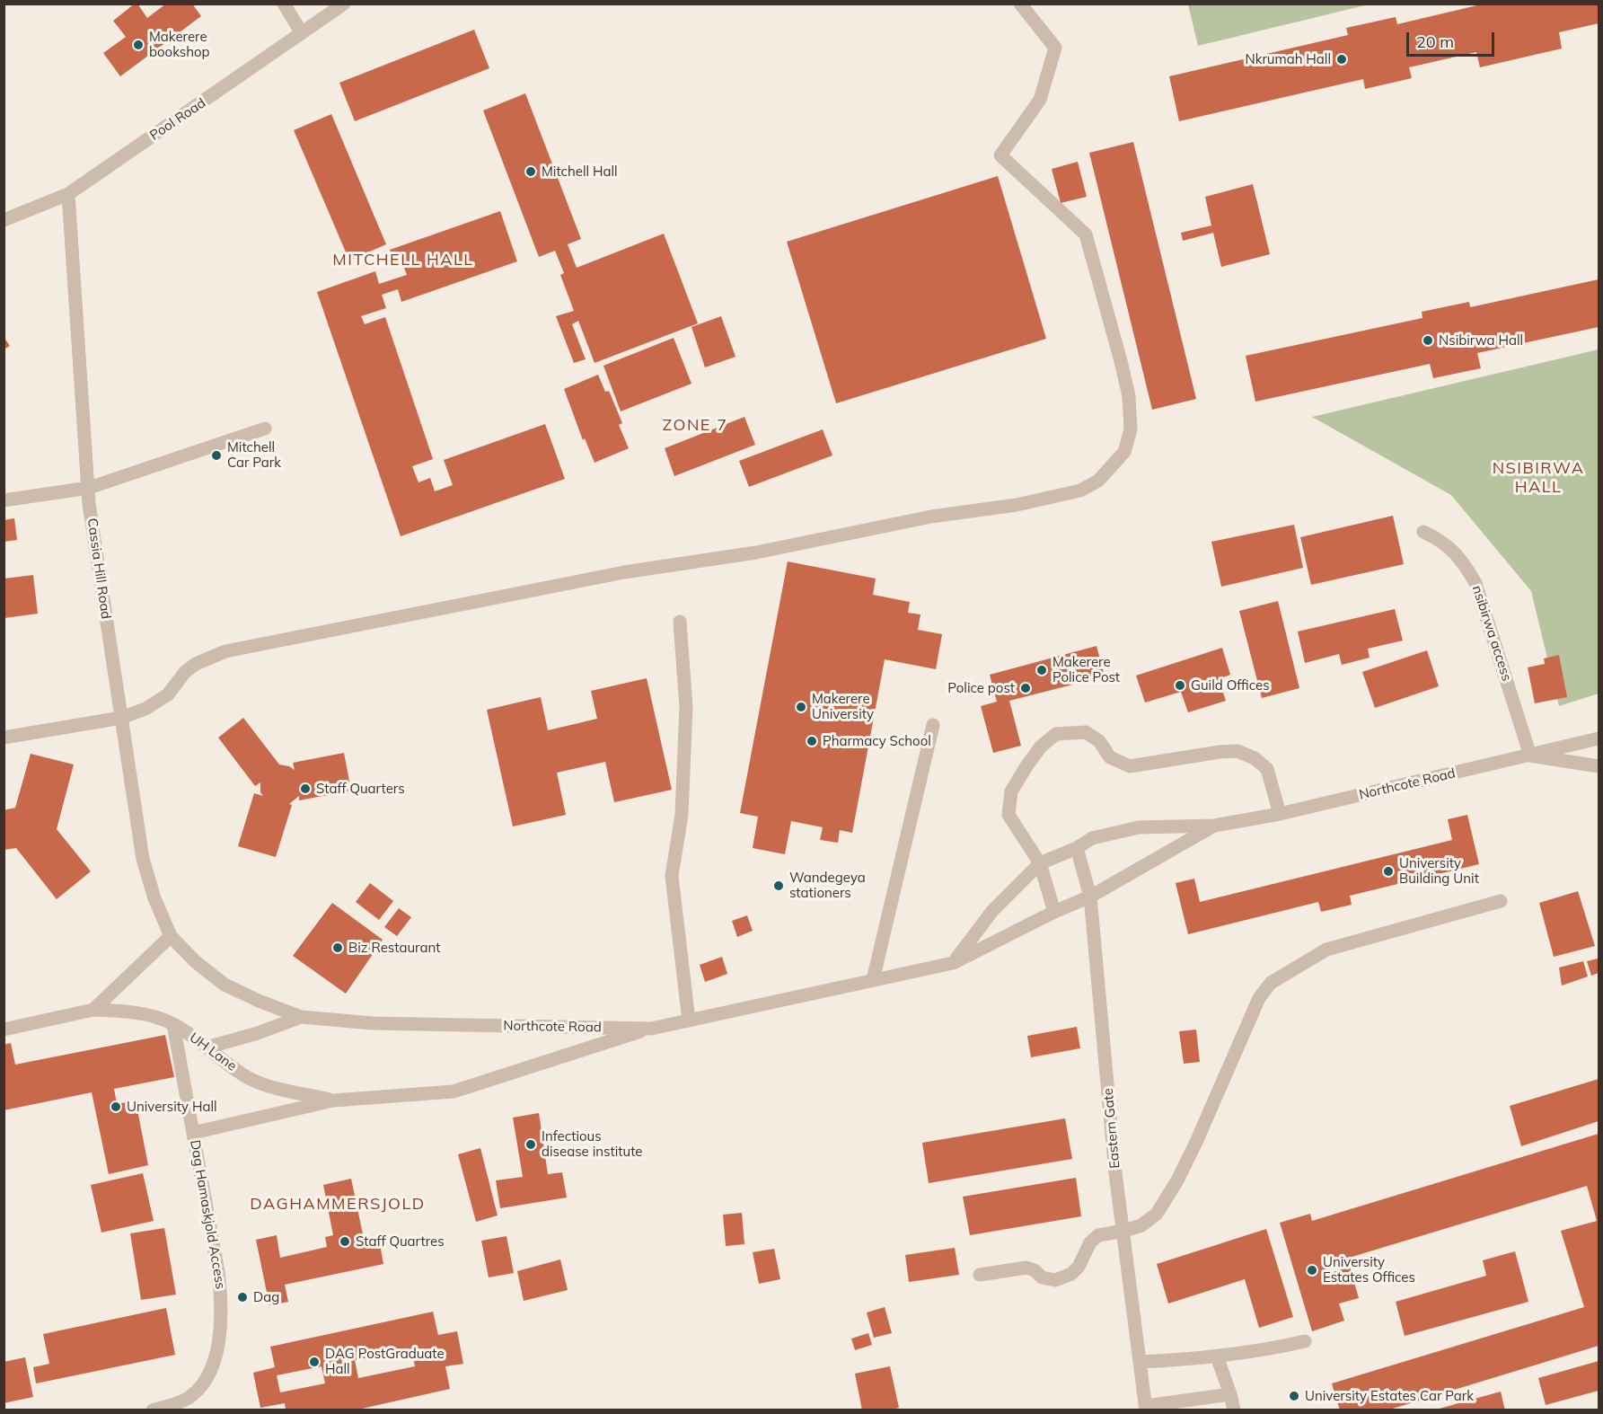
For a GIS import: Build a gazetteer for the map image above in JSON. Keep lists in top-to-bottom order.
{
  "streets": {
    "lane": [
      "Pool Road",
      "Cassia Hill Road",
      "nsibirwa access",
      "Northcote Road",
      "UH Lane",
      "Eastern Gate",
      "Dag Hamaskjold Access"
    ]
  },
  "crossings": [
    ["Pool Road", "Cassia Hill Road"],
    ["Cassia Hill Road", "Northcote Road"],
    ["nsibirwa access", "Northcote Road"],
    ["Northcote Road", "Eastern Gate"],
    ["Northcote Road", "Dag Hamaskjold Access"],
    ["UH Lane", "Dag Hamaskjold Access"]
  ],
  "districts": [
    "MITCHELL HALL",
    "ZONE 7",
    "NSIBIRWA HALL",
    "DAGHAMMERSJOLD"
  ],
  "places": [
    "Makerere bookshop",
    "Nkrumah Hall",
    "Mitchell Hall",
    "Nsibirwa Hall",
    "Mitchell Car Park",
    "Makerere Police Post",
    "Guild Offices",
    "Police post",
    "Makerere University",
    "Pharmacy School",
    "Staff Quarters",
    "University Building Unit",
    "Wandegeya stationers",
    "Biz Restaurant",
    "University Hall",
    "Infectious disease institute",
    "Staff Quartres",
    "University Estates Offices",
    "Dag",
    "DAG PostGraduate Hall",
    "University Estates Car Park"
  ],
  "scale_bar": "20 m"
}
